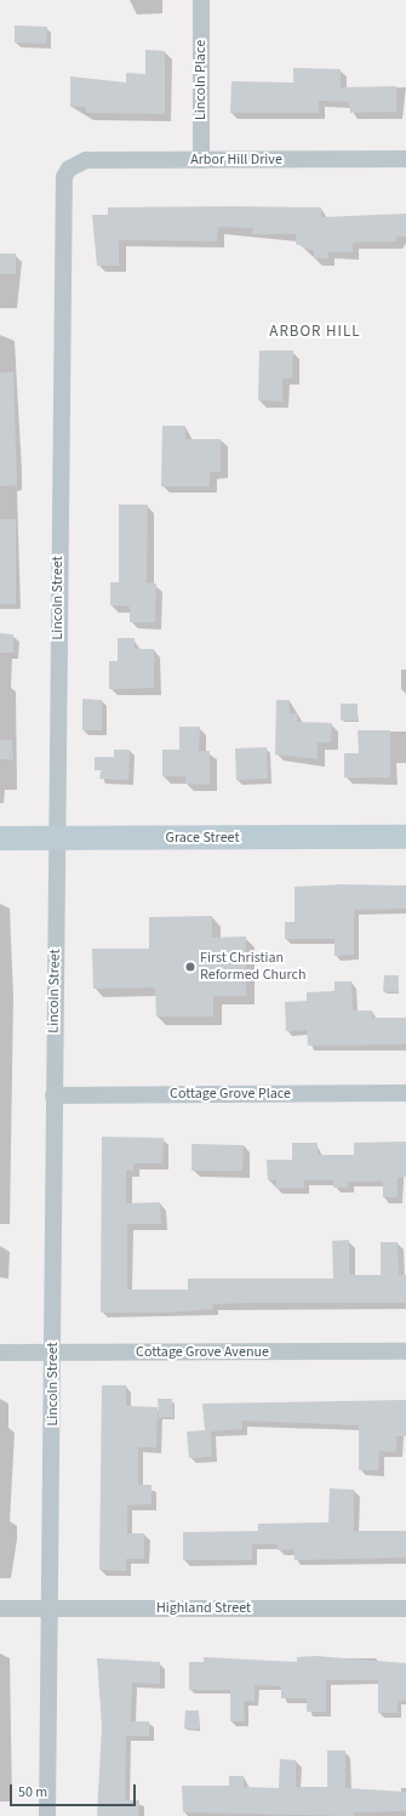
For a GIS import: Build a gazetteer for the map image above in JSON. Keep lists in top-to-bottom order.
{
  "streets": {
    "street": [
      "Lincoln Place",
      "Arbor Hill Drive",
      "Lincoln Street",
      "Grace Street",
      "Cottage Grove Place",
      "Cottage Grove Avenue",
      "Highland Street"
    ]
  },
  "crossings": [
    ["Lincoln Place", "Arbor Hill Drive"],
    ["Arbor Hill Drive", "Lincoln Street"],
    ["Lincoln Street", "Grace Street"],
    ["Lincoln Street", "Cottage Grove Place"],
    ["Lincoln Street", "Cottage Grove Avenue"],
    ["Lincoln Street", "Highland Street"]
  ],
  "districts": ["ARBOR HILL"],
  "places": ["First Christian Reformed Church"],
  "scale_bar": "50 m"
}
